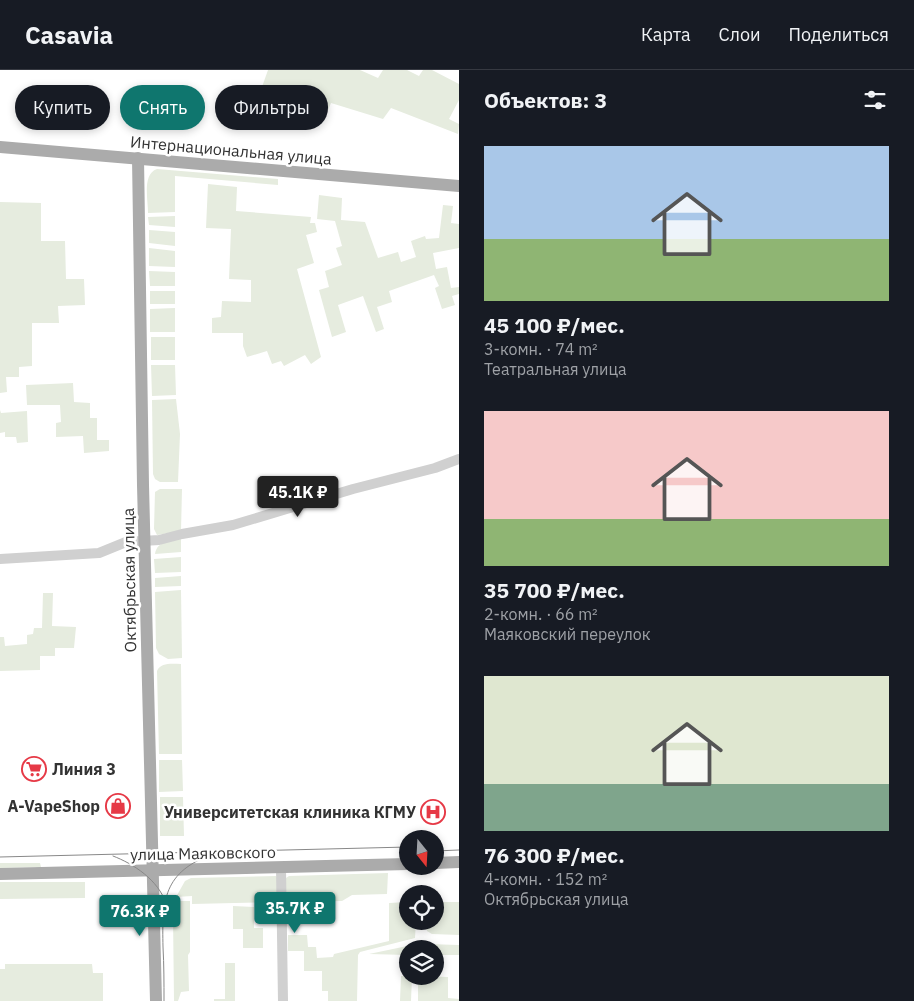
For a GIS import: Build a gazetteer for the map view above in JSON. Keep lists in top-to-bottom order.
{
  "streets": {
    "main road": ["Интернациональная улица", "Октябрьская улица", "улица Маяковского"]
  },
  "crossings": [
    ["Интернациональная улица", "Октябрьская улица"],
    ["Октябрьская улица", "улица Маяковского"]
  ],
  "places": {
    "supermarket": ["Линия 3"],
    "shop": ["A-VapeShop"],
    "hospital": ["Университетская клиника КГМУ"]
  },
  "north": "bottom",
  "page": {
    "header": "Casavia",
    "nav": ["Карта", "Слои", "Поделиться"],
    "heading": "Объектов: 3",
    "chip": ["Купить", "Снять", "Фильтры"],
    "list": [
      {
        "name": "45 100 ₽/мес.",
        "note": "3-комн. · 74 m² · Театральная улица"
      },
      {
        "name": "35 700 ₽/мес.",
        "note": "2-комн. · 66 m² · Маяковский переулок"
      },
      {
        "name": "76 300 ₽/мес.",
        "note": "4-комн. · 152 m² · Октябрьская улица"
      }
    ],
    "price": ["45.1K ₽", "35.7K ₽", "76.3K ₽"]
  }
}
